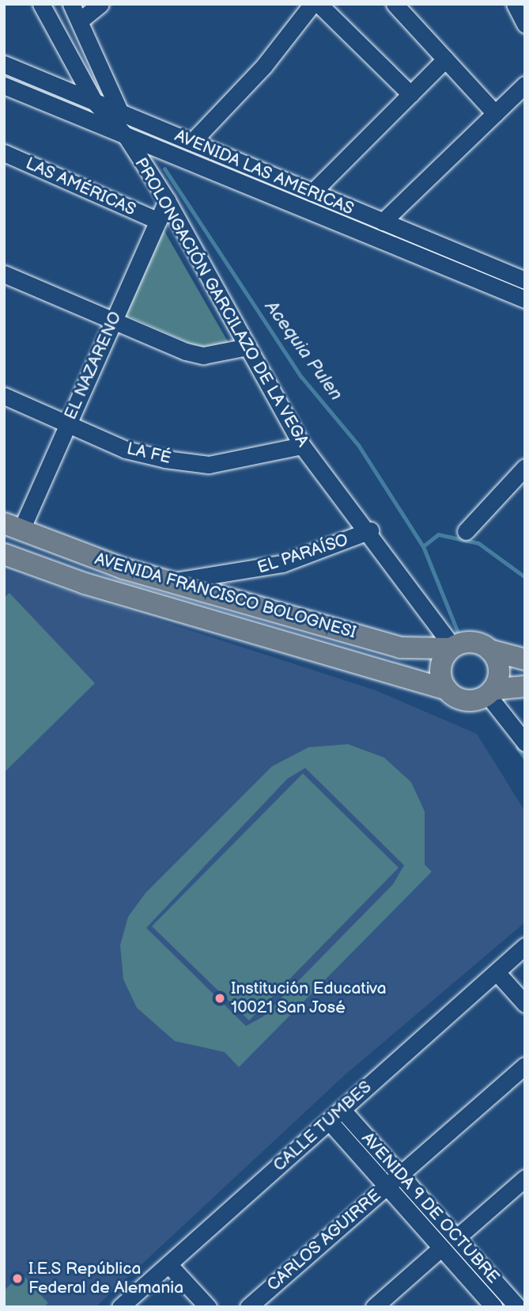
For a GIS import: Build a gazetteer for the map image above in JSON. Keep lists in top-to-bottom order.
{
  "streets": {
    "main road": ["AVENIDA FRANCISCO BOLOGNESI"],
    "street": [
      "AVENIDA LAS AMERICAS",
      "LAS AMÉRICAS",
      "PROLONGACIÓN GARCILAZO DE LA VEGA",
      "EL NAZARENO",
      "LA FÉ",
      "EL PARAÍSO",
      "CALLE TUMBES",
      "AVENIDA 9 DE OCTUBRE",
      "CARLOS AGUIRRE"
    ]
  },
  "crossings": [
    ["AVENIDA LAS AMERICAS", "PROLONGACIÓN GARCILAZO DE LA VEGA"],
    ["LAS AMÉRICAS", "EL NAZARENO"],
    ["PROLONGACIÓN GARCILAZO DE LA VEGA", "EL NAZARENO"],
    ["PROLONGACIÓN GARCILAZO DE LA VEGA", "LA FÉ"],
    ["PROLONGACIÓN GARCILAZO DE LA VEGA", "EL PARAÍSO"],
    ["PROLONGACIÓN GARCILAZO DE LA VEGA", "AVENIDA FRANCISCO BOLOGNESI"],
    ["EL NAZARENO", "LA FÉ"],
    ["EL NAZARENO", "AVENIDA FRANCISCO BOLOGNESI"],
    ["EL PARAÍSO", "AVENIDA FRANCISCO BOLOGNESI"],
    ["CALLE TUMBES", "AVENIDA 9 DE OCTUBRE"],
    ["AVENIDA 9 DE OCTUBRE", "CARLOS AGUIRRE"]
  ],
  "water": ["Acequia Pulen"],
  "places": ["Institución Educativa 10021 San José", "I.E.S República Federal de Alemania"]
}
